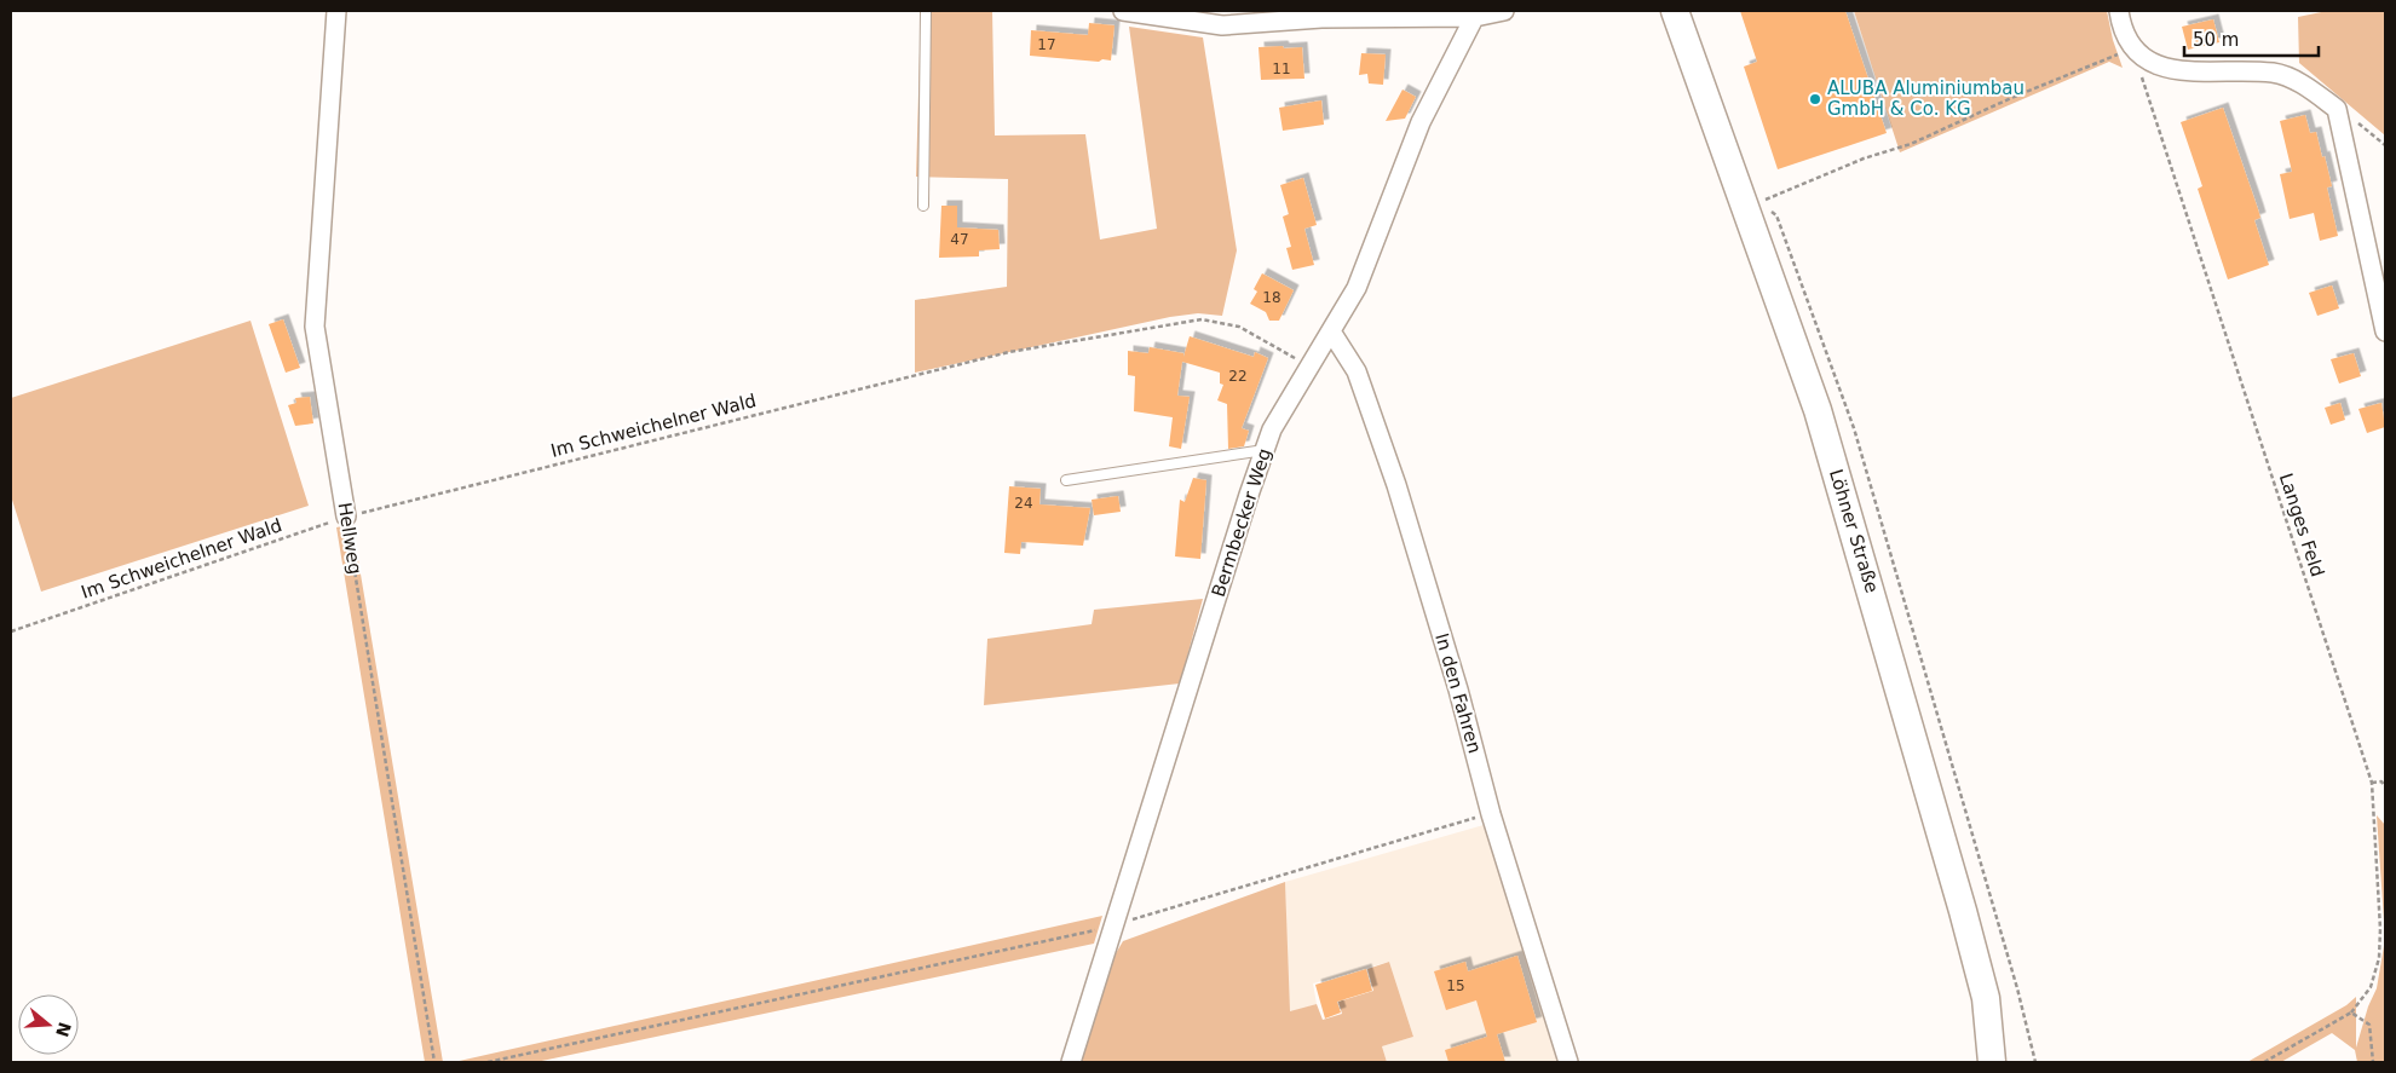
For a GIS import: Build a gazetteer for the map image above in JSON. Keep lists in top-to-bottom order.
{
  "streets": {
    "main road": ["Löhner Straße"],
    "street": ["Bermbecker Weg", "Hellweg", "In den Fahren"],
    "path": ["Im Schweichelner Wald", "Langes Feld"]
  },
  "crossings": [
    ["Im Schweichelner Wald", "Bermbecker Weg"],
    ["Im Schweichelner Wald", "Hellweg"],
    ["Bermbecker Weg", "In den Fahren"]
  ],
  "places": ["ALUBA Aluminiumbau GmbH & Co. KG"],
  "house_numbers": [
    "17",
    "11",
    "47",
    "18",
    "22",
    "24",
    "15"
  ],
  "scale_bar": "50 m",
  "north": "right"
}
